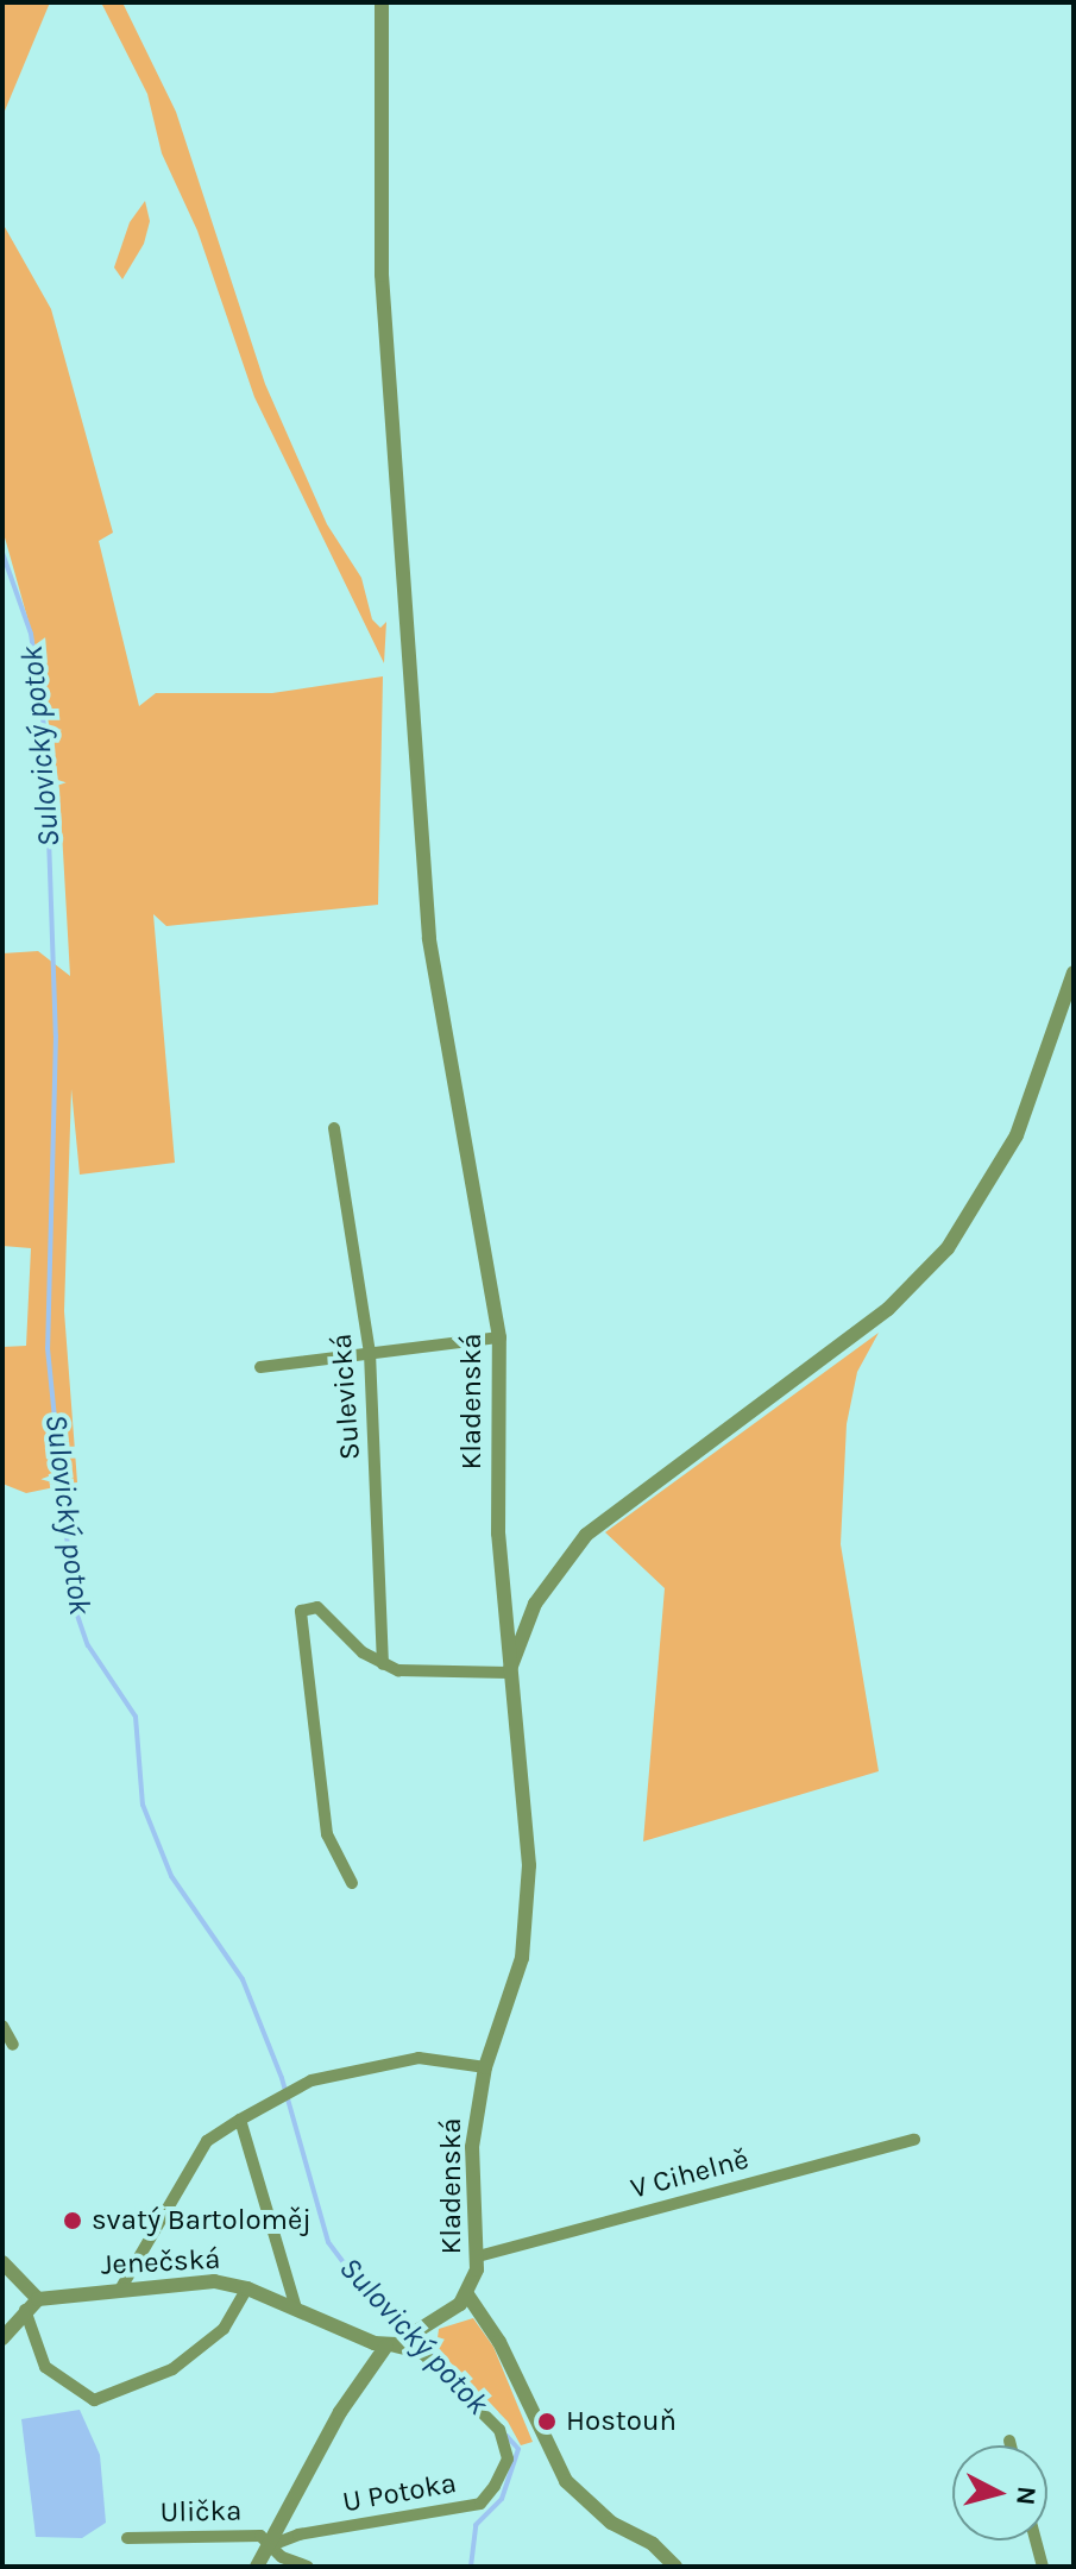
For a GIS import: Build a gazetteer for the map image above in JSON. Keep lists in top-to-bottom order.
{
  "streets": {
    "street": [
      "Sulevická",
      "Kladenská",
      "V Cihelně",
      "Jenečská",
      "U Potoka",
      "Ulička"
    ]
  },
  "crossings": [
    ["Kladenská", "V Cihelně"],
    ["Kladenská", "Jenečská"],
    ["Kladenská", "U Potoka"],
    ["Jenečská", "U Potoka"],
    ["U Potoka", "Ulička"]
  ],
  "water": ["Sulovický potok"],
  "places": ["svatý Bartoloměj", "Hostouň"],
  "north": "right"
}
